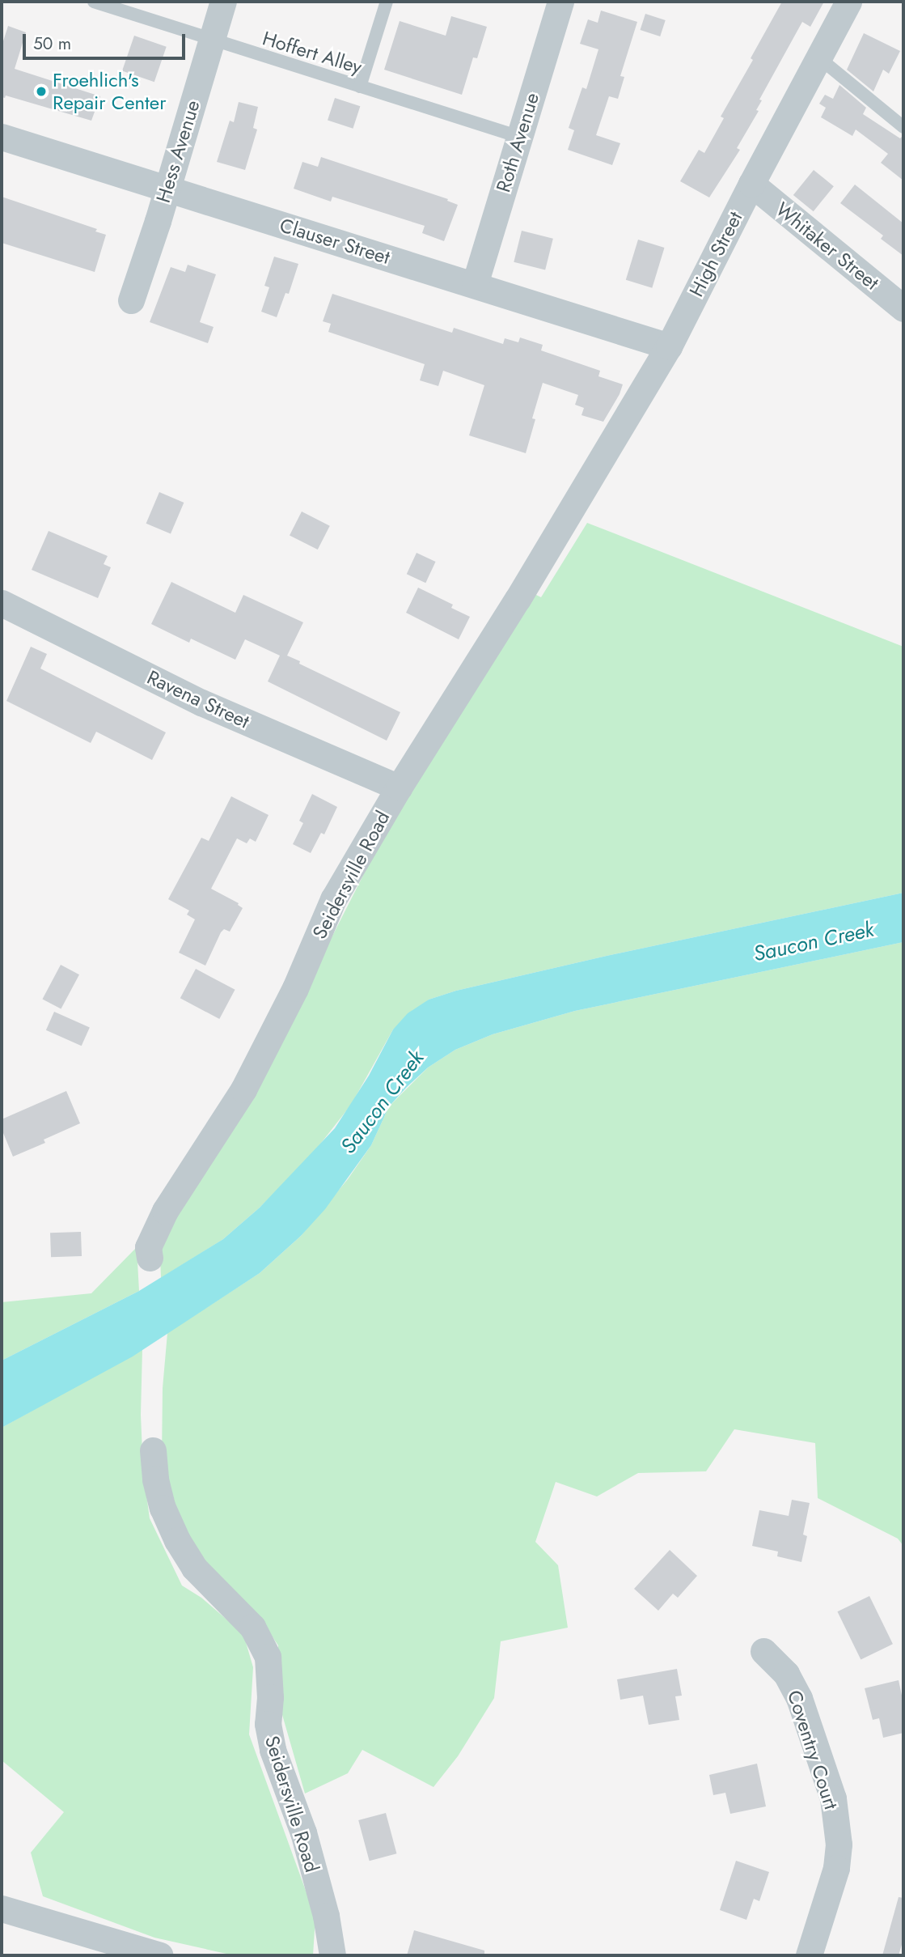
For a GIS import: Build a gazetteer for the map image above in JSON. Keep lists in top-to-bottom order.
{
  "streets": {
    "street": [
      "Roth Avenue",
      "Hess Avenue",
      "Clauser Street",
      "Whitaker Street",
      "High Street",
      "Ravena Street",
      "Seidersville Road",
      "Coventry Court"
    ],
    "lane": ["Hoffert Alley"]
  },
  "crossings": [
    ["Hoffert Alley", "Roth Avenue"],
    ["Hoffert Alley", "Hess Avenue"],
    ["Roth Avenue", "Clauser Street"],
    ["Hess Avenue", "Clauser Street"],
    ["Clauser Street", "High Street"],
    ["Whitaker Street", "High Street"],
    ["High Street", "Seidersville Road"],
    ["Ravena Street", "Seidersville Road"]
  ],
  "water": ["Saucon Creek"],
  "places": ["Froehlich's Repair Center"],
  "scale_bar": "50 m"
}
